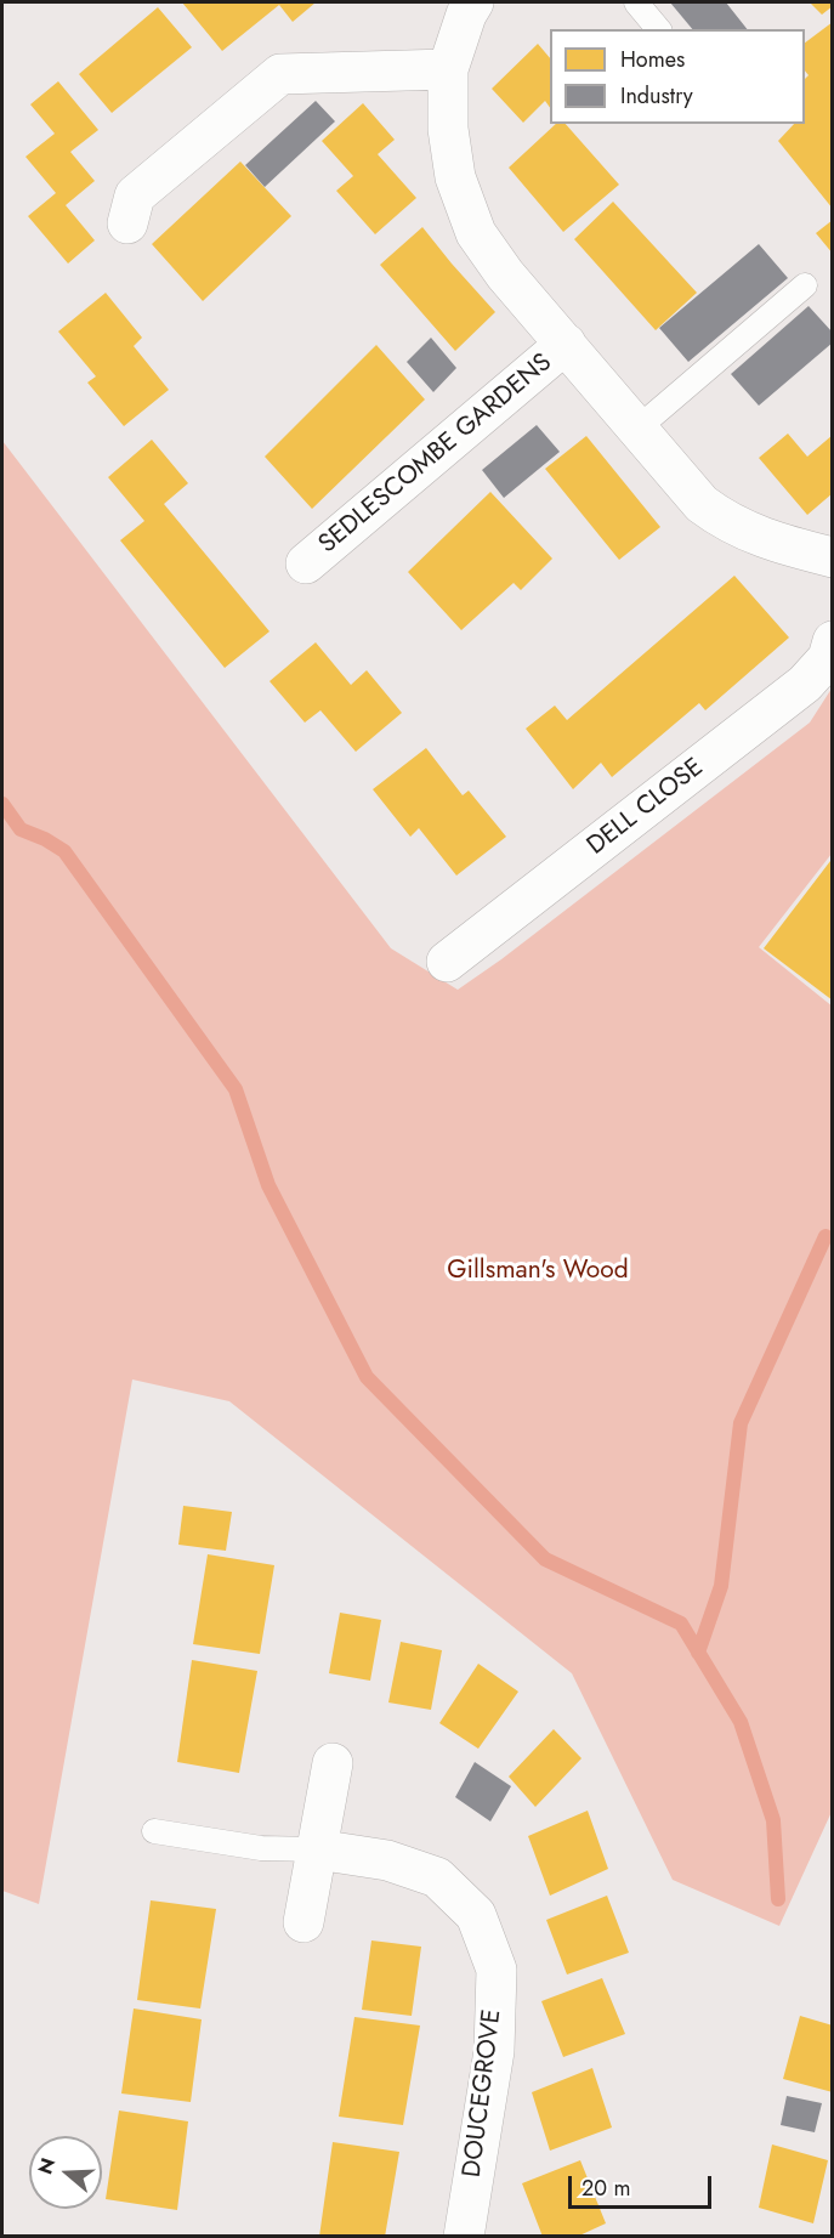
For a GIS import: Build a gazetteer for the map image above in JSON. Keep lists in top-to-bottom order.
{
  "streets": {
    "street": ["SEDLESCOMBE GARDENS", "DELL CLOSE", "DOUCEGROVE"]
  },
  "parks": ["Gillsman's Wood"],
  "legend": ["Homes", "Industry"],
  "scale_bar": "20 m",
  "north": "left"
}
